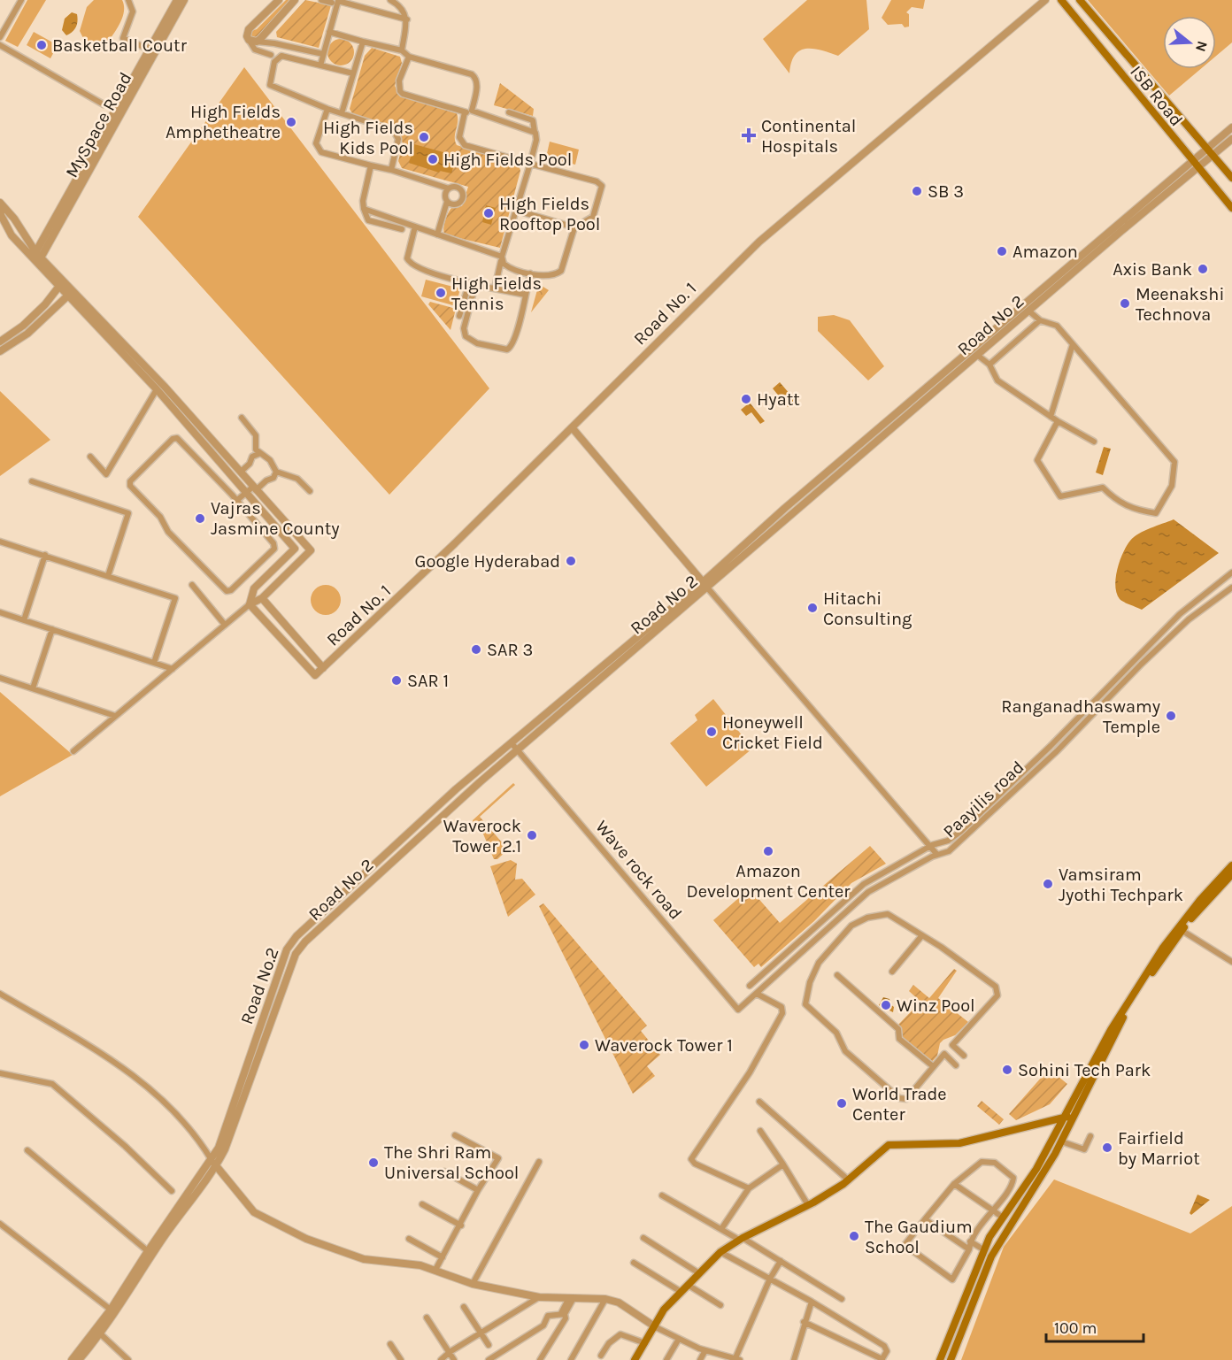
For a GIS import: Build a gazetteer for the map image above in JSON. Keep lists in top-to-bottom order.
{
  "streets": {
    "main road": ["ISB Road"],
    "street": [
      "MySpace Road",
      "Road No. 1",
      "Road No 2",
      "Paayilis road",
      "Wave rock road",
      "Road No.2"
    ]
  },
  "crossings": [
    ["ISB Road", "Road No 2"],
    ["Road No 2", "Wave rock road"],
    ["Road No 2", "Road No.2"],
    ["Paayilis road", "Wave rock road"]
  ],
  "places": {
    "other": [
      "Basketball Coutr",
      "High Fields Amphetheatre",
      "High Fields Kids Pool",
      "High Fields Pool",
      "SB 3",
      "High Fields Rooftop Pool",
      "Amazon",
      "Axis Bank",
      "High Fields Tennis",
      "Meenakshi Technova",
      "Hyatt",
      "Vajras Jasmine County",
      "Google Hyderabad",
      "Hitachi Consulting",
      "SAR 3",
      "SAR 1",
      "Ranganadhaswamy Temple",
      "Honeywell Cricket Field",
      "Waverock Tower 2.1",
      "Amazon Development Center",
      "Vamsiram Jyothi Techpark",
      "Winz Pool",
      "Waverock Tower 1",
      "Sohini Tech Park",
      "World Trade Center",
      "Fairfield by Marriot",
      "The Shri Ram Universal School",
      "The Gaudium School"
    ],
    "health": ["Continental Hospitals"]
  },
  "scale_bar": "100 m",
  "north": "right"
}
